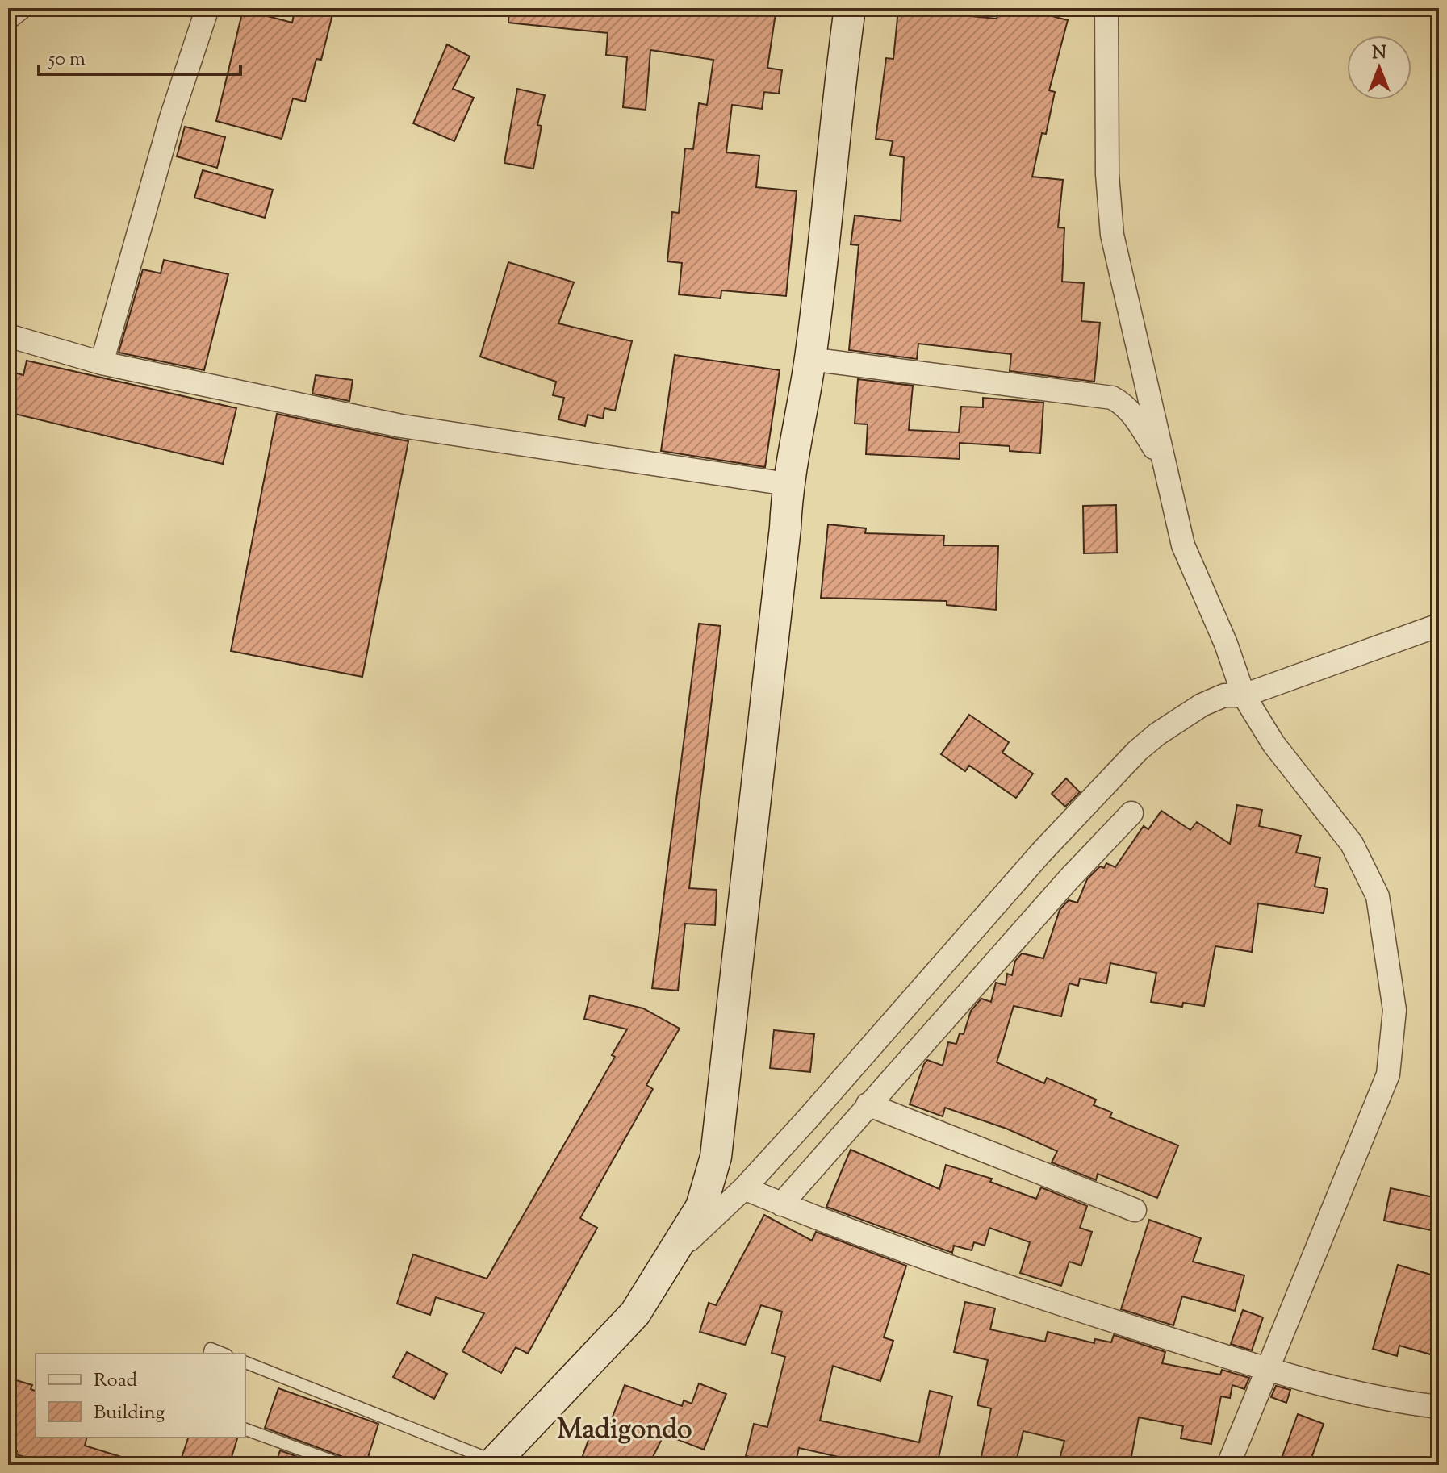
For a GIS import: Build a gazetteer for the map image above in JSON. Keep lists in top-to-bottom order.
{
  "districts": ["Madigondo"],
  "legend": ["Road", "Building"],
  "scale_bar": "50 m",
  "north": "top"
}
